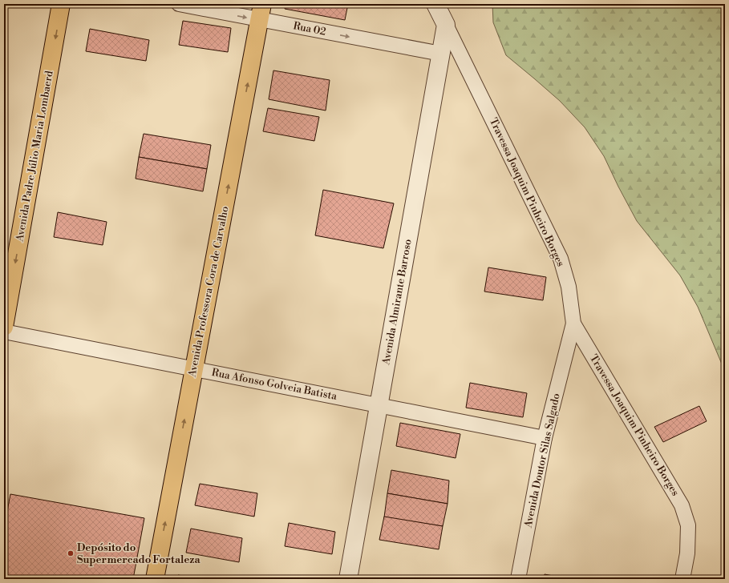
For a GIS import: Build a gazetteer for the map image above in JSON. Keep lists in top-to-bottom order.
{
  "streets": {
    "main road": ["Avenida Padre Júlio Maria Lombaerd", "Avenida Professora Cora de Carvalho"],
    "street": [
      "Rua 02",
      "Travessa Joaquim Pinheiro Borges",
      "Avenida Almirante Barroso",
      "Rua Afonso Golveia Batista",
      "Avenida Doutor Silas Salgado"
    ]
  },
  "crossings": [
    ["Rua 02", "Avenida Professora Cora de Carvalho"],
    ["Rua 02", "Avenida Almirante Barroso"],
    ["Travessa Joaquim Pinheiro Borges", "Avenida Almirante Barroso"],
    ["Travessa Joaquim Pinheiro Borges", "Avenida Doutor Silas Salgado"],
    ["Avenida Professora Cora de Carvalho", "Rua Afonso Golveia Batista"],
    ["Avenida Almirante Barroso", "Rua Afonso Golveia Batista"],
    ["Rua Afonso Golveia Batista", "Avenida Doutor Silas Salgado"]
  ],
  "one_way": ["Rua 02", "Avenida Padre Júlio Maria Lombaerd", "Avenida Professora Cora de Carvalho"],
  "places": ["Depósito do Supermercado Fortaleza"]
}
